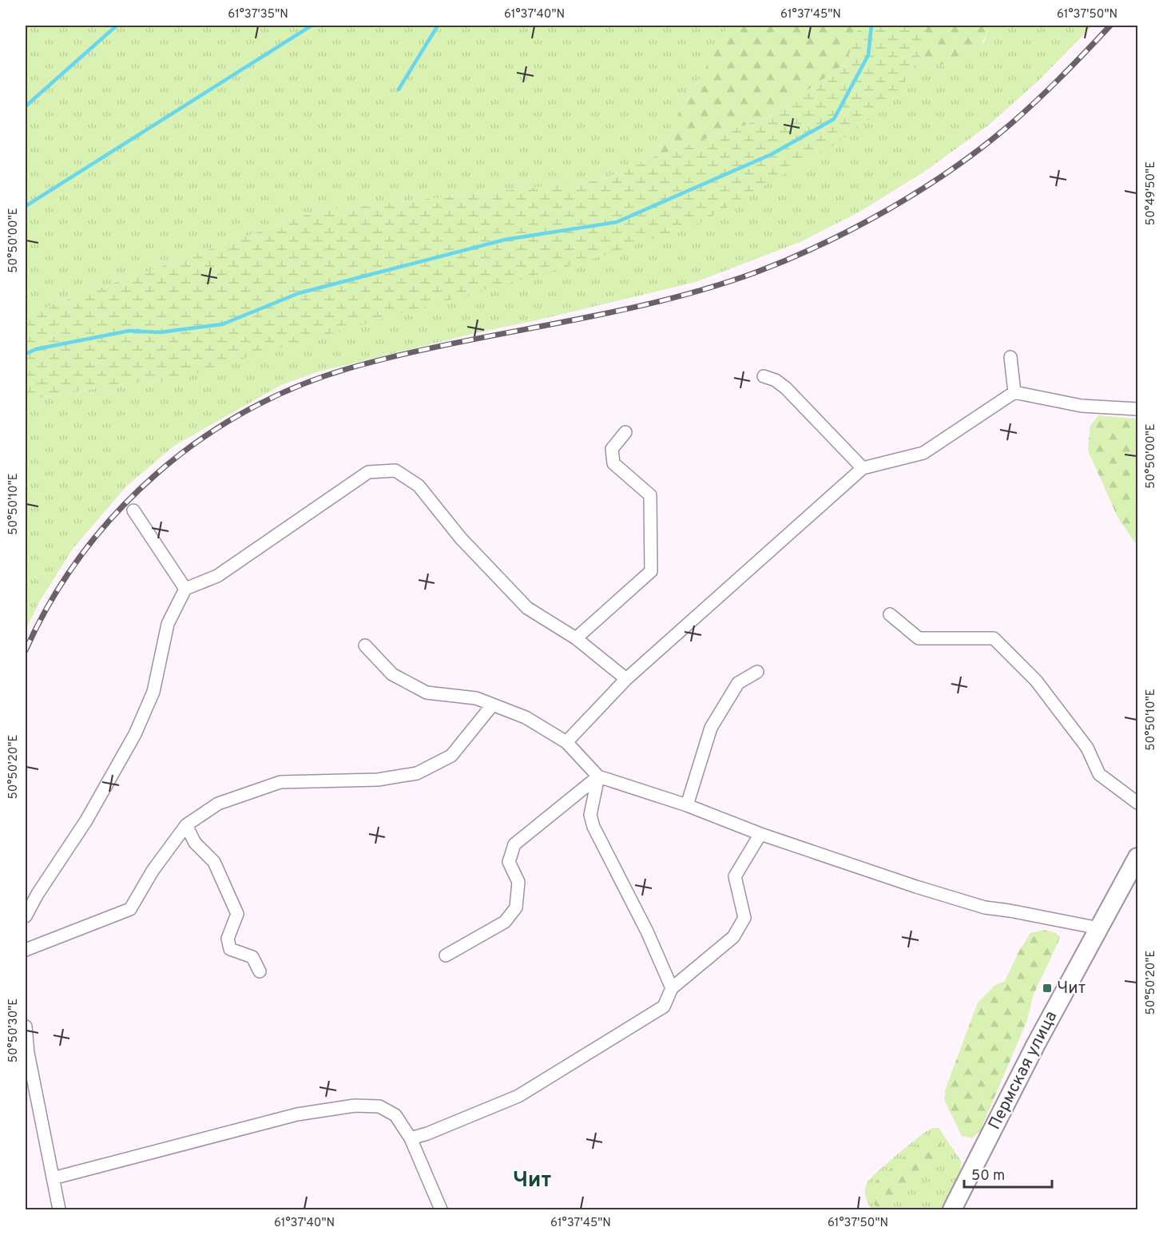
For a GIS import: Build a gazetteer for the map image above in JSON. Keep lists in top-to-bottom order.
{
  "streets": {
    "main road": ["Пермская улица"]
  },
  "districts": ["Чит"],
  "places": {
    "transit": ["Чит"]
  },
  "scale_bar": "50 m",
  "coordinates": [
    "61°37'35\"N",
    "61°37'40\"N",
    "61°37'45\"N",
    "61°37'50\"N",
    "50°49'50\"E",
    "50°50'00\"E",
    "50°50'10\"E",
    "50°50'20\"E",
    "50°50'30\"E"
  ]
}
